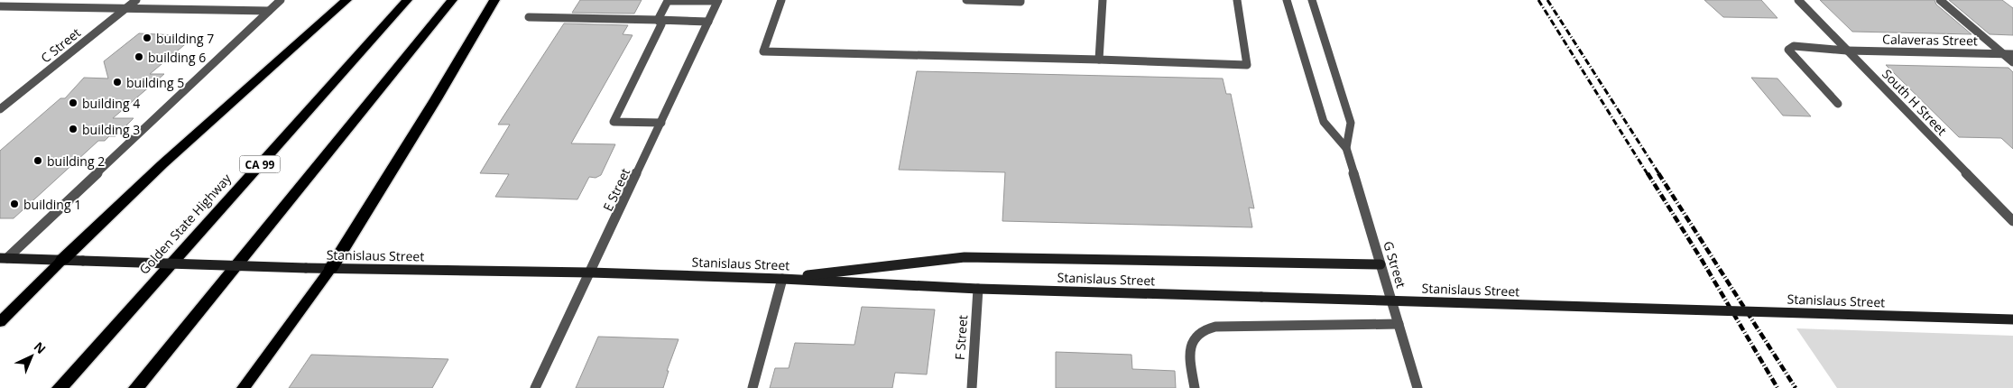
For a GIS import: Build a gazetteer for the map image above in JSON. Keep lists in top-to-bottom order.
{
  "streets": {
    "highway": ["CA 99", "Golden State Highway"],
    "main road": ["Stanislaus Street"],
    "street": [
      "Calaveras Street",
      "C Street",
      "South H Street",
      "E Street",
      "G Street",
      "F Street"
    ]
  },
  "crossings": [
    ["Calaveras Street", "South H Street"],
    ["E Street", "Stanislaus Street"],
    ["Stanislaus Street", "F Street"]
  ],
  "places": [
    "building 7",
    "building 6",
    "building 5",
    "building 4",
    "building 3",
    "building 2",
    "building 1"
  ],
  "north": "top right"
}
